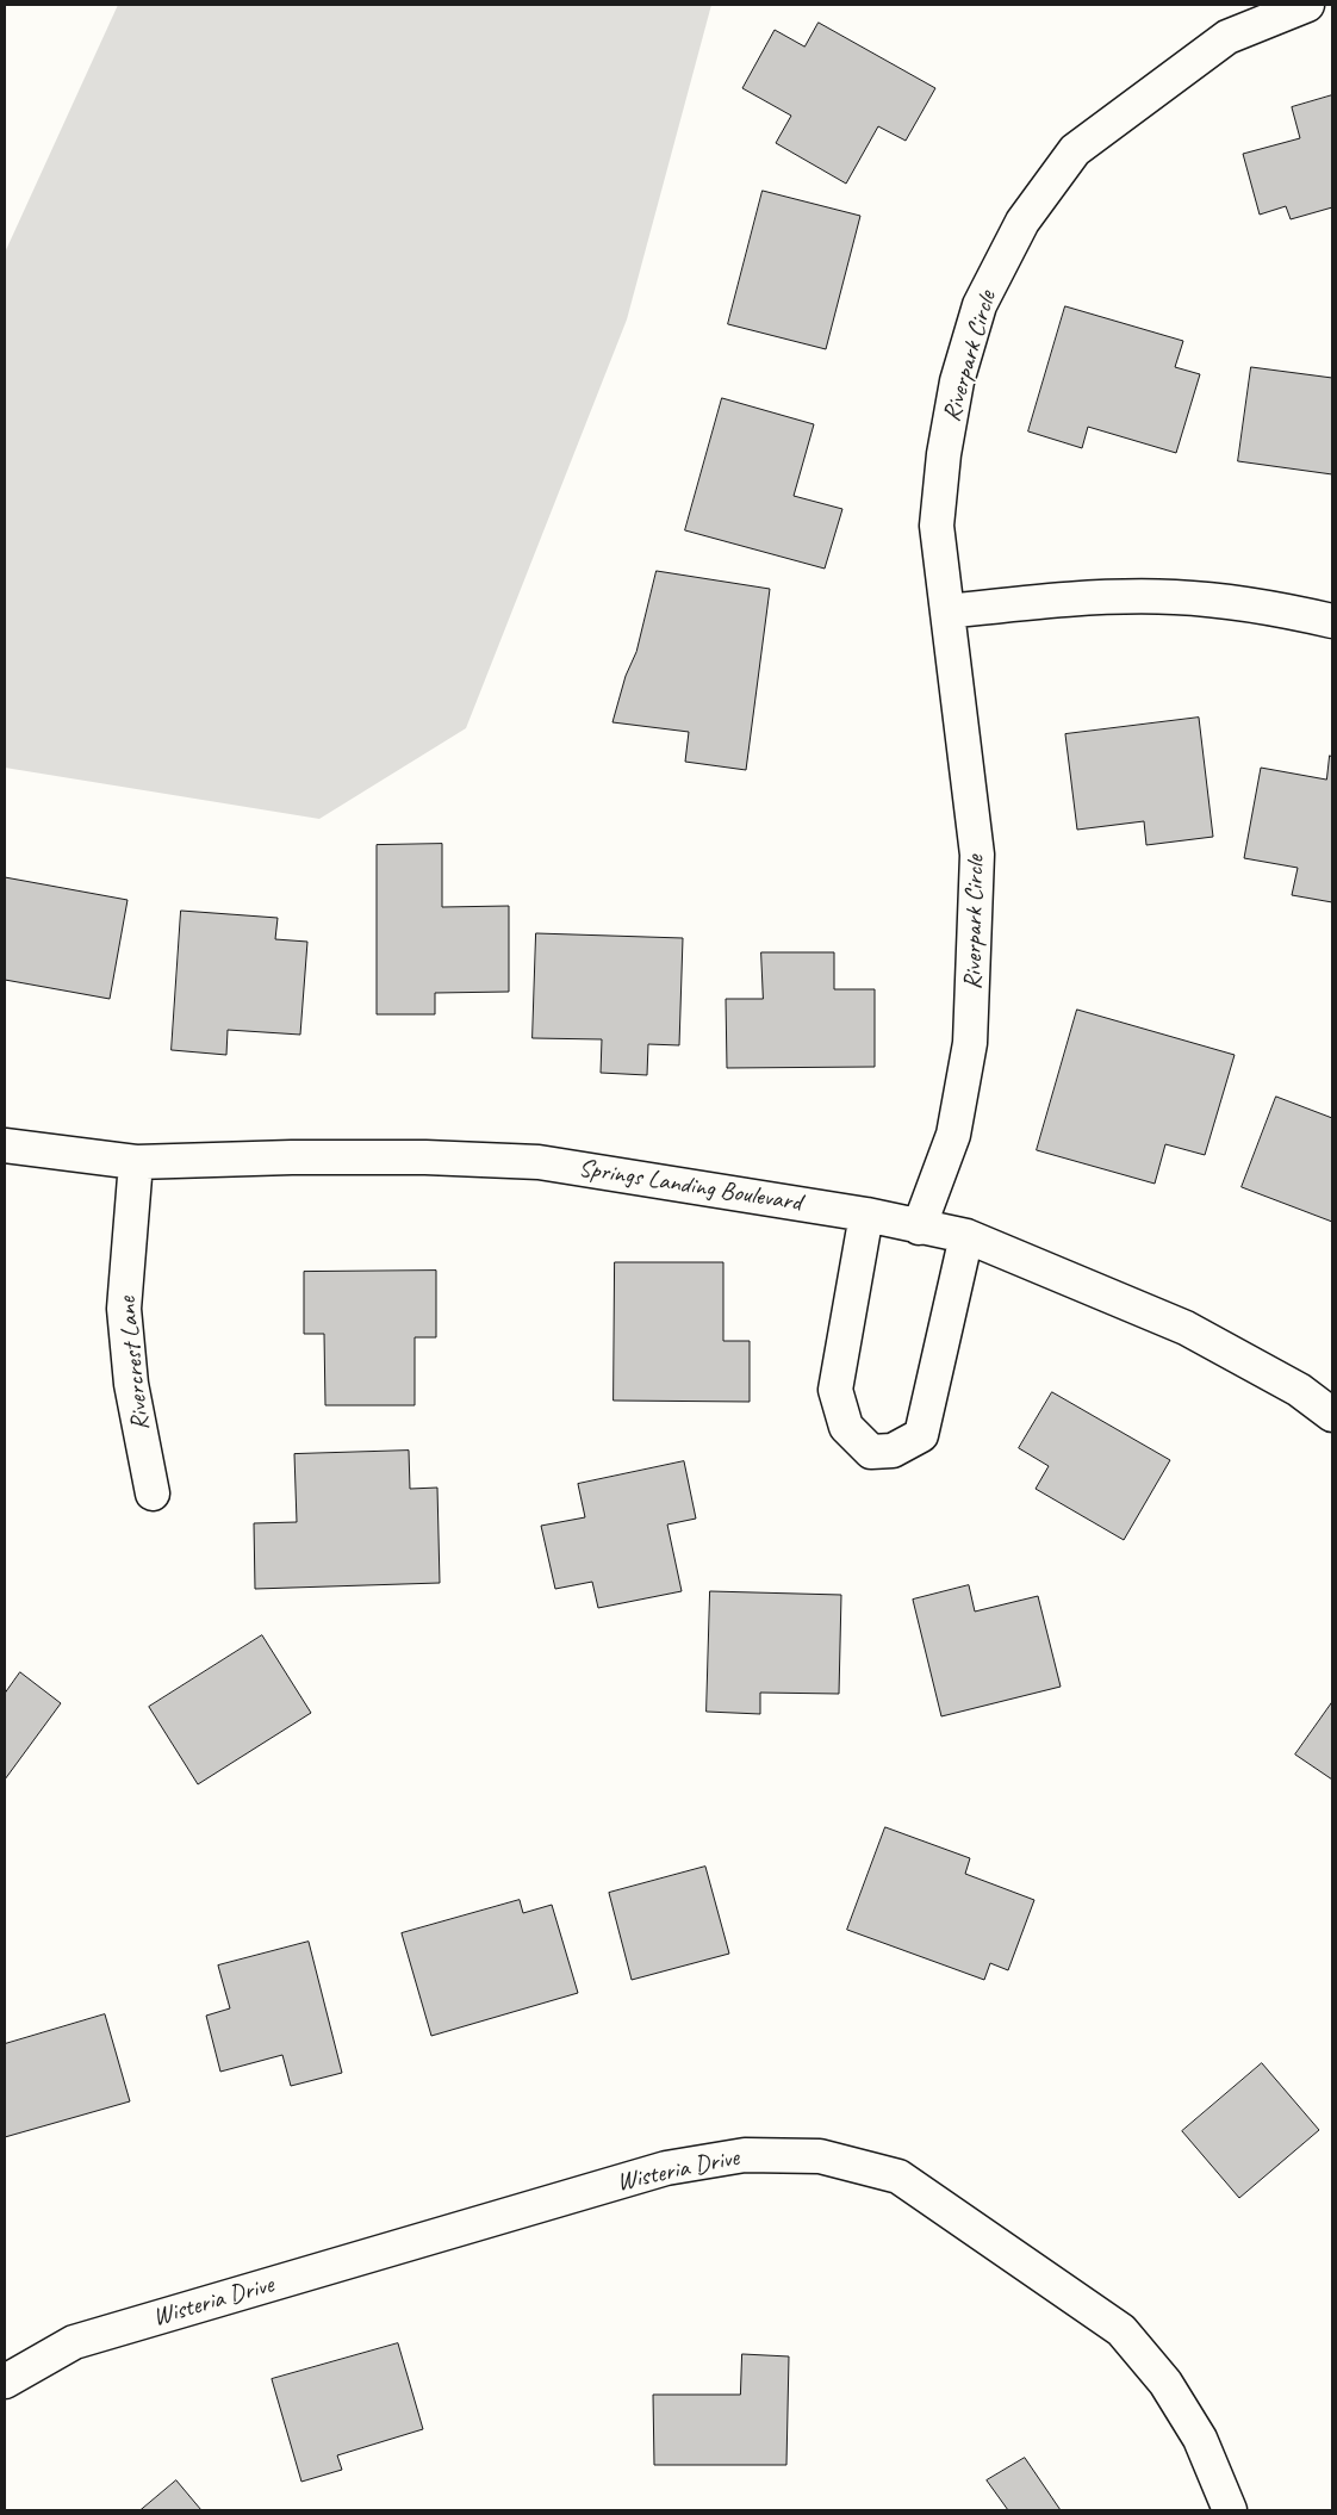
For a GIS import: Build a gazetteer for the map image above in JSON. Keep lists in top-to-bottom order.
{
  "streets": {
    "street": [
      "Riverpark Circle",
      "Springs Landing Boulevard",
      "Rivercrest Lane",
      "Wisteria Drive"
    ]
  },
  "crossings": [
    ["Riverpark Circle", "Springs Landing Boulevard"],
    ["Springs Landing Boulevard", "Rivercrest Lane"]
  ]
}
